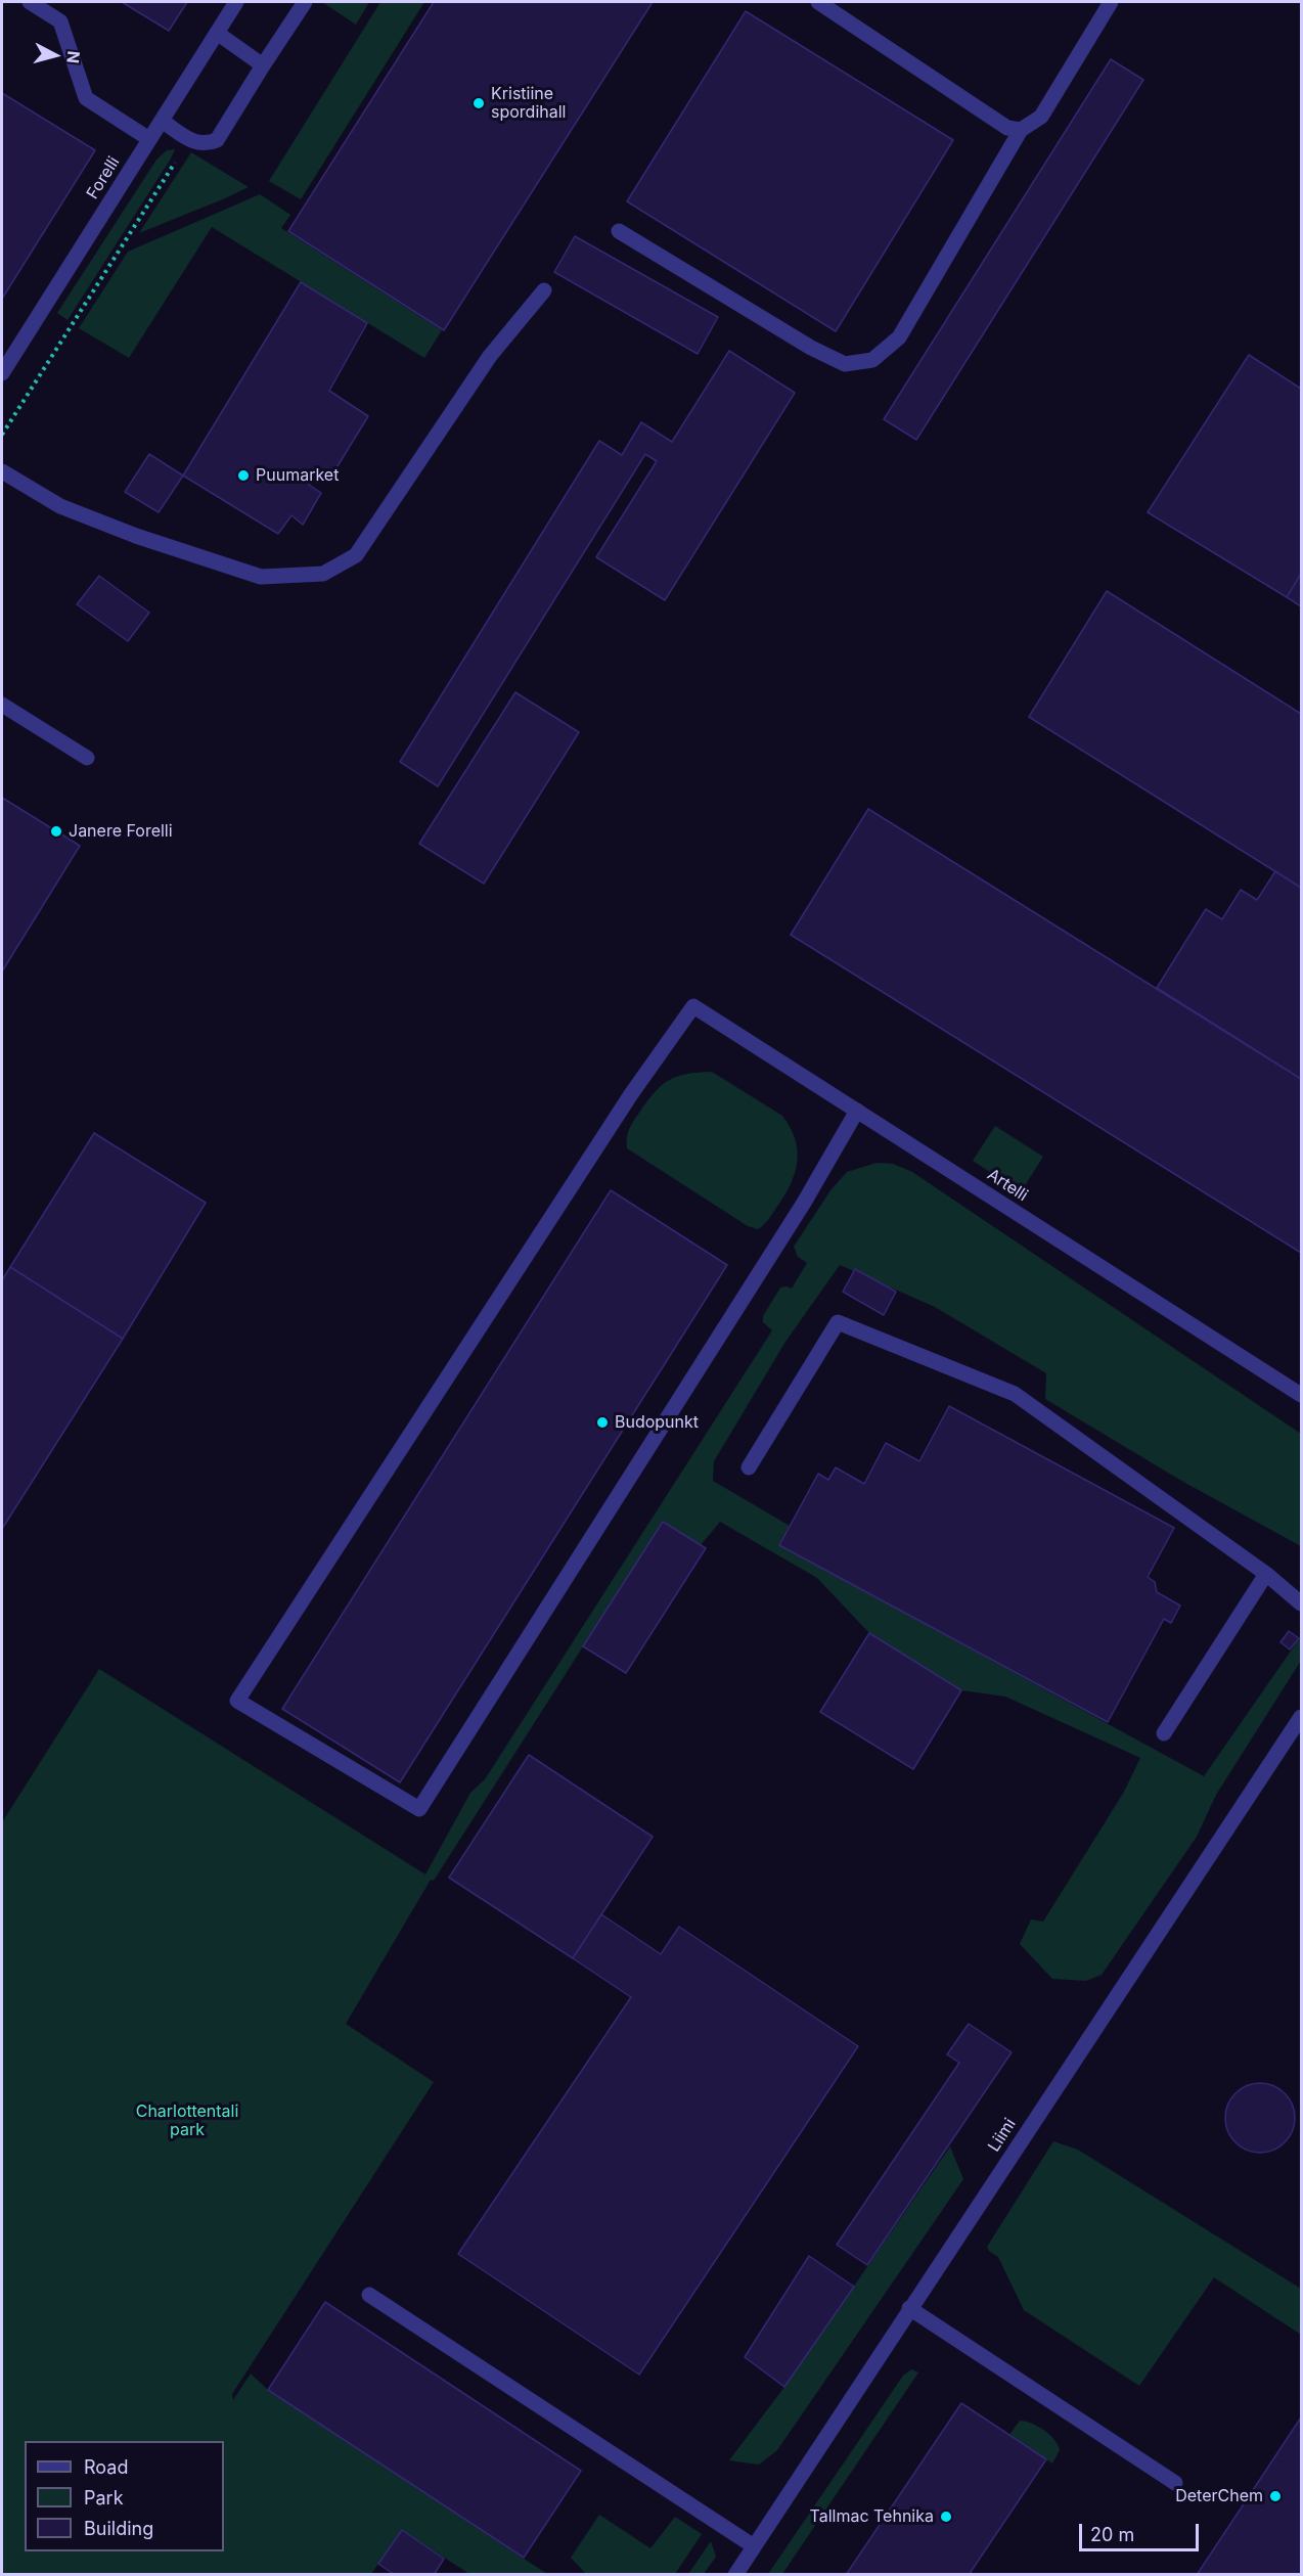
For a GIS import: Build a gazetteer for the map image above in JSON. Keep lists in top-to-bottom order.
{
  "streets": {
    "street": ["Forelli", "Artelli", "Liimi"]
  },
  "parks": ["Charlottentali park"],
  "places": [
    "Kristiine spordihall",
    "Puumarket",
    "Janere Forelli",
    "Budopunkt",
    "DeterChem",
    "Tallmac Tehnika"
  ],
  "legend": ["Road", "Park", "Building"],
  "scale_bar": "20 m",
  "north": "right"
}
